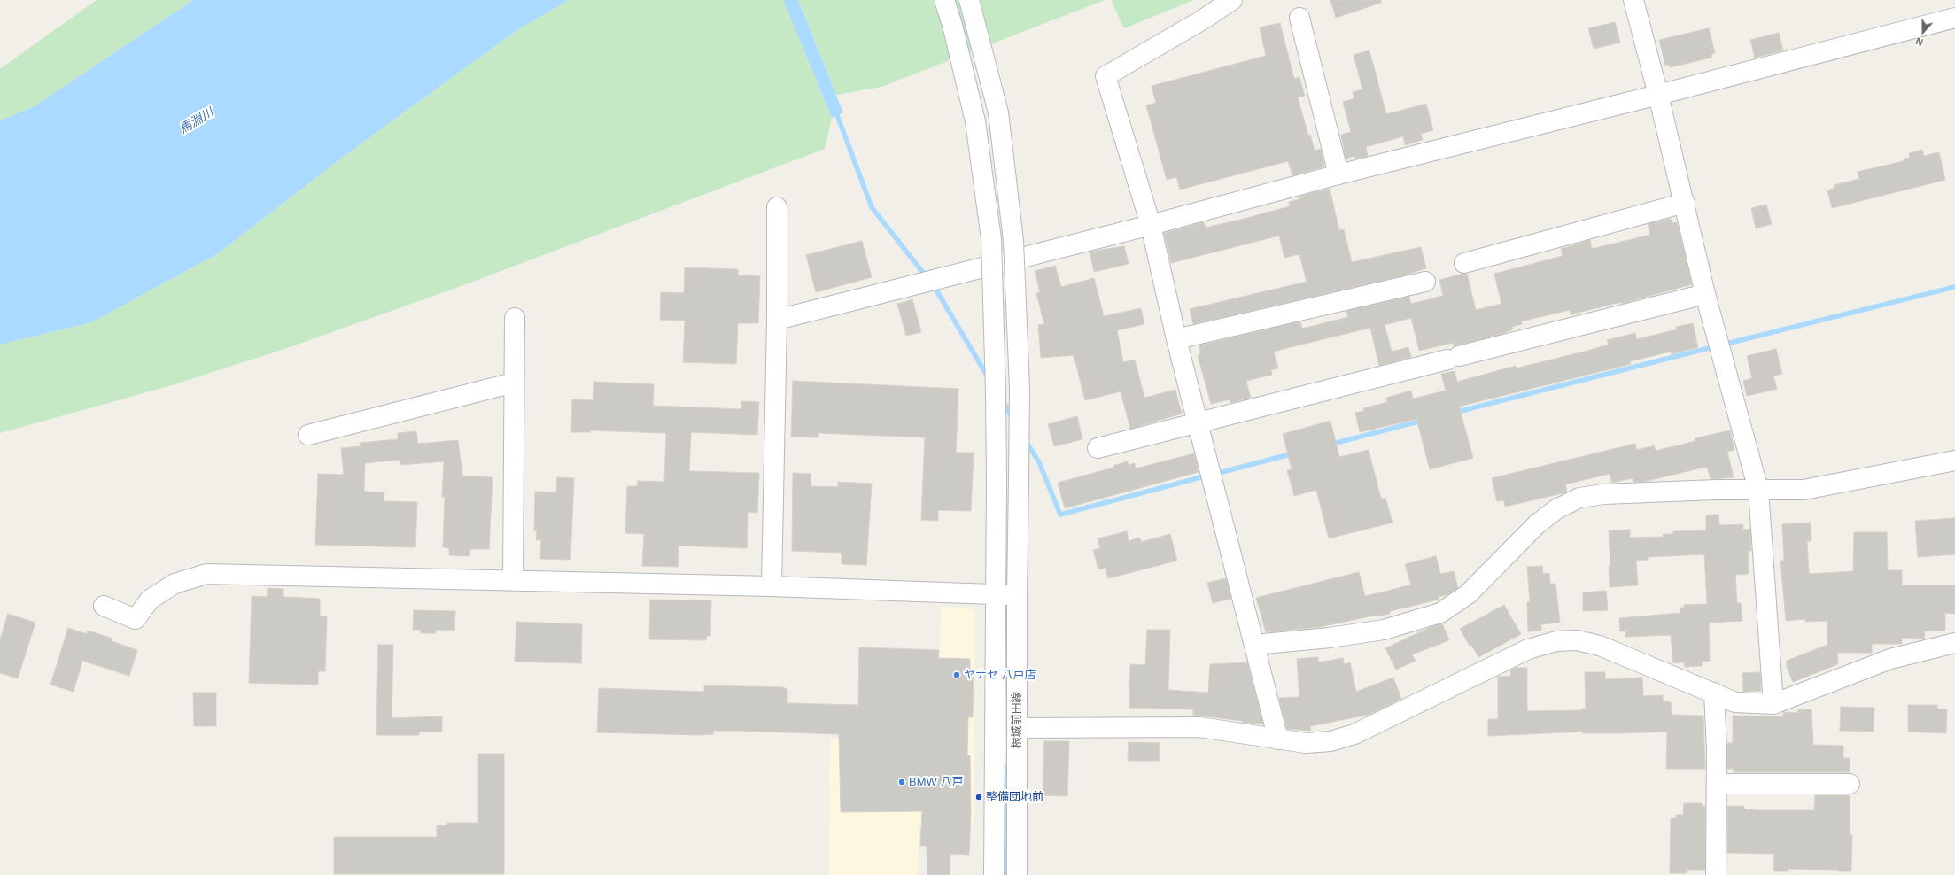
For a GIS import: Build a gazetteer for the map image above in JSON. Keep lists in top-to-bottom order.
{
  "streets": {
    "street": ["根城前田線"]
  },
  "water": ["馬淵川"],
  "places": ["ヤナセ 八戸店", "BMW 八戸", "整備団地前"],
  "north": "bottom"
}
